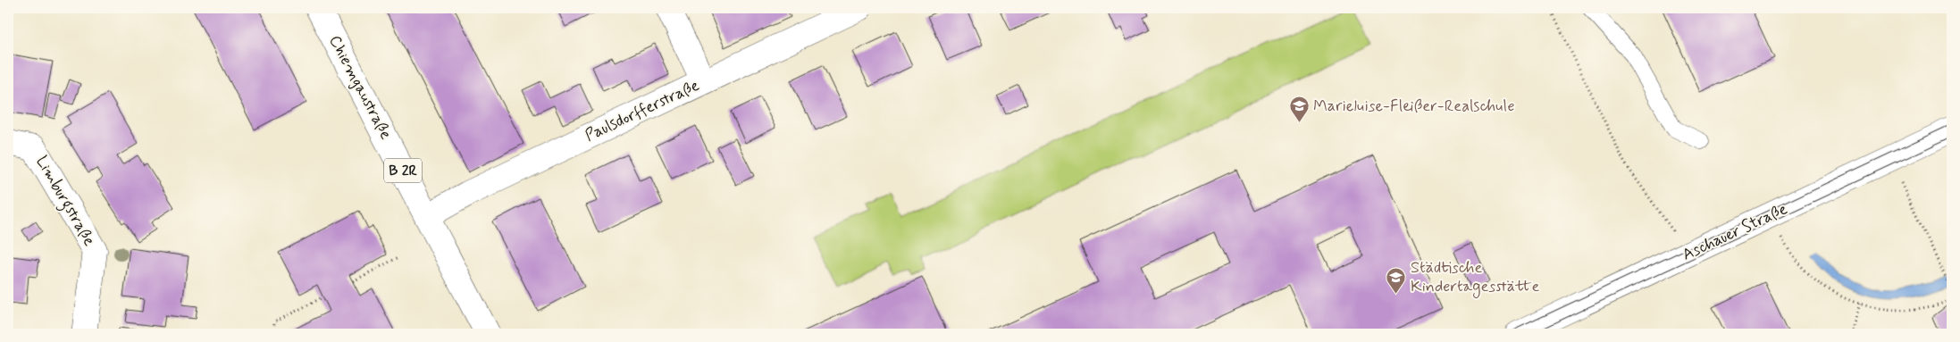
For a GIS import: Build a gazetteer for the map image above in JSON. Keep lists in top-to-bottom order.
{
  "streets": {
    "street": [
      "Chiemgaustraße",
      "Paulsdorfferstraße",
      "B 2R",
      "Limburgstraße",
      "Aschauer Straße"
    ]
  },
  "crossings": [
    ["Chiemgaustraße", "Paulsdorfferstraße"]
  ],
  "places": {
    "school or university": ["Marieluise-Fleißer-Realschule", "Städtische Kindertagesstätte"]
  }
}
